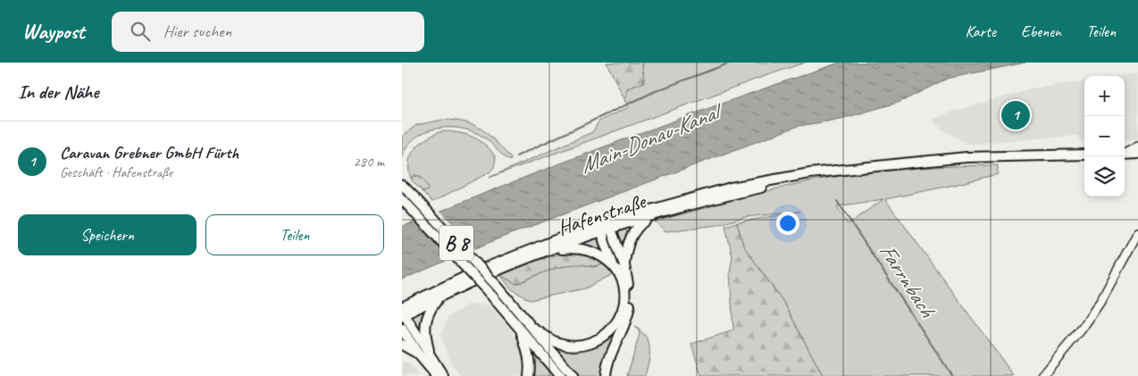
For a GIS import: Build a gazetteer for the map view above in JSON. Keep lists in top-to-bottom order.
{
  "streets": {
    "main road": ["Hafenstraße", "B 8"]
  },
  "water": ["Main-Donau-Kanal", "Farrnbach"],
  "page": {
    "header": "Waypost",
    "search": "Hier suchen",
    "nav": ["Karte", "Ebenen", "Teilen"],
    "heading": "In der Nähe",
    "map_buttons": ["+", "−"],
    "pins": "1",
    "list": [
      {
        "mark": "1",
        "name": "Caravan Grebner GmbH Fürth",
        "note": "Geschäft · Hafenstraße",
        "value": "280 m"
      }
    ],
    "buttons": ["Speichern", "Teilen"]
  }
}
